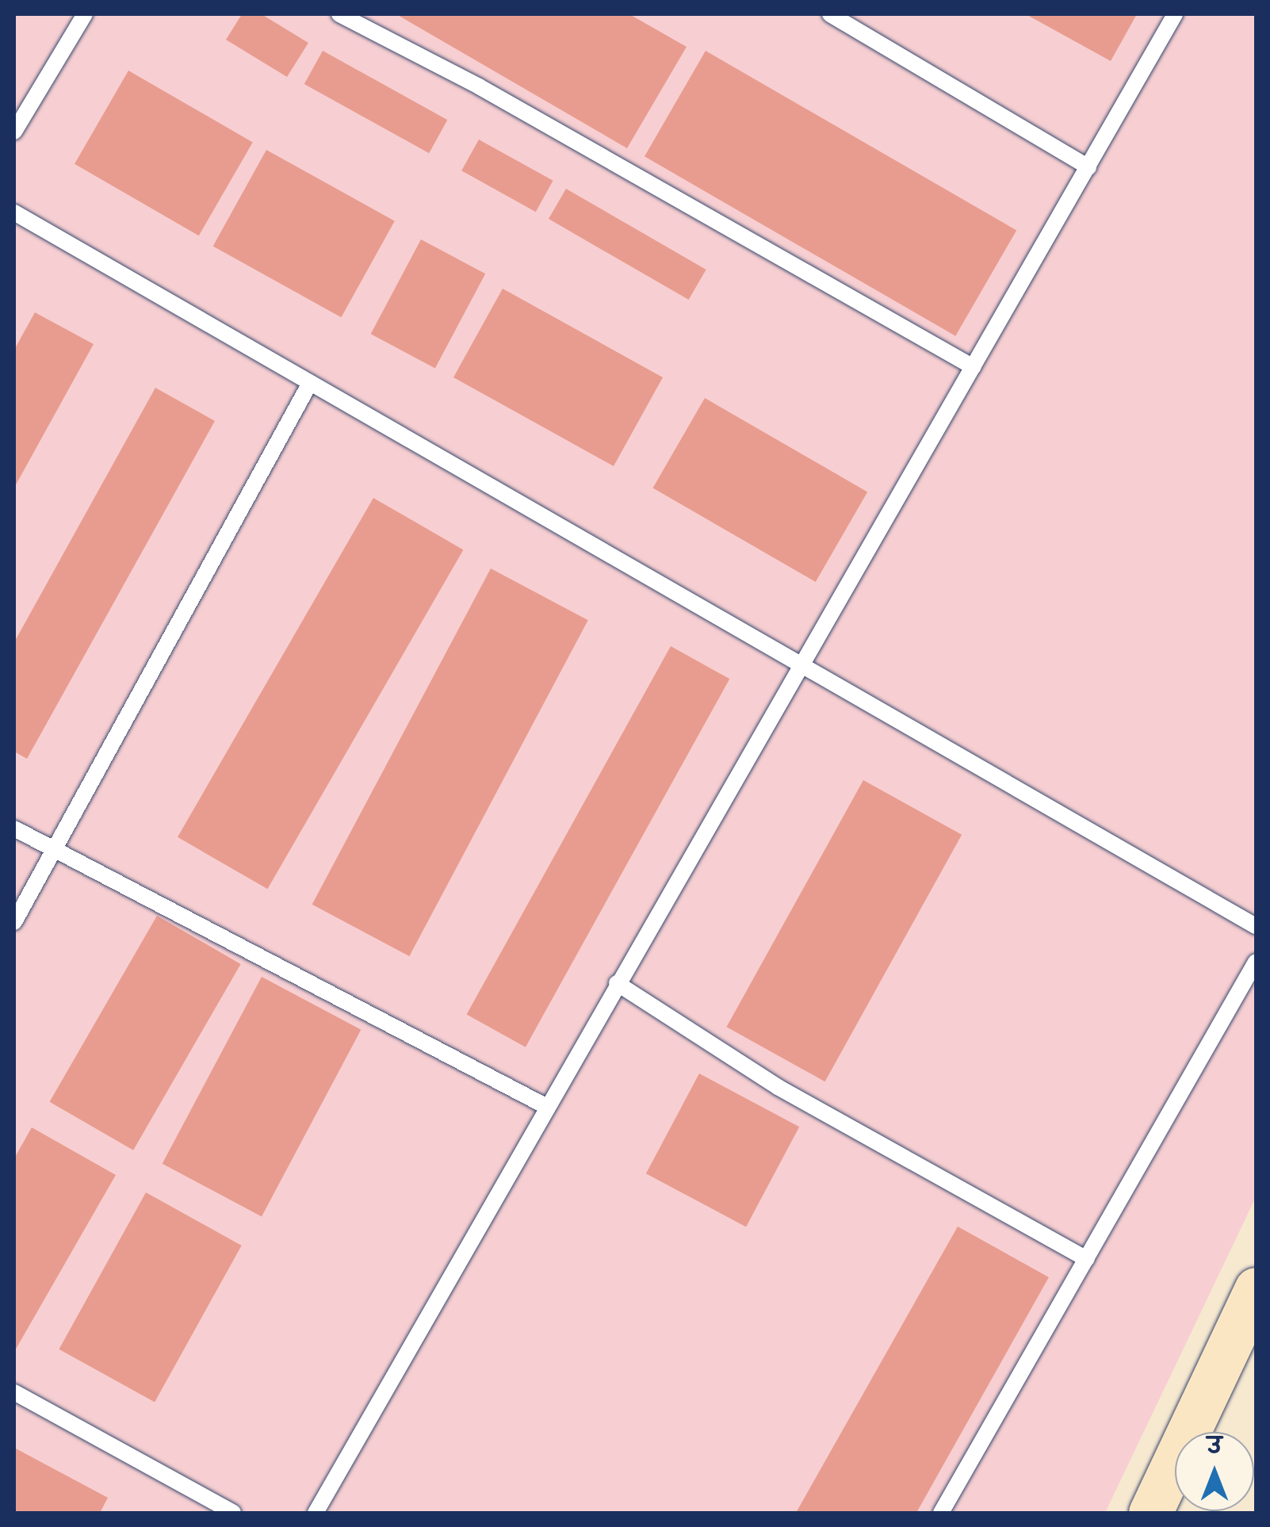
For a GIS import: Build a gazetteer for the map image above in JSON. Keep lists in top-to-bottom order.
{
  "north": "top"
}
